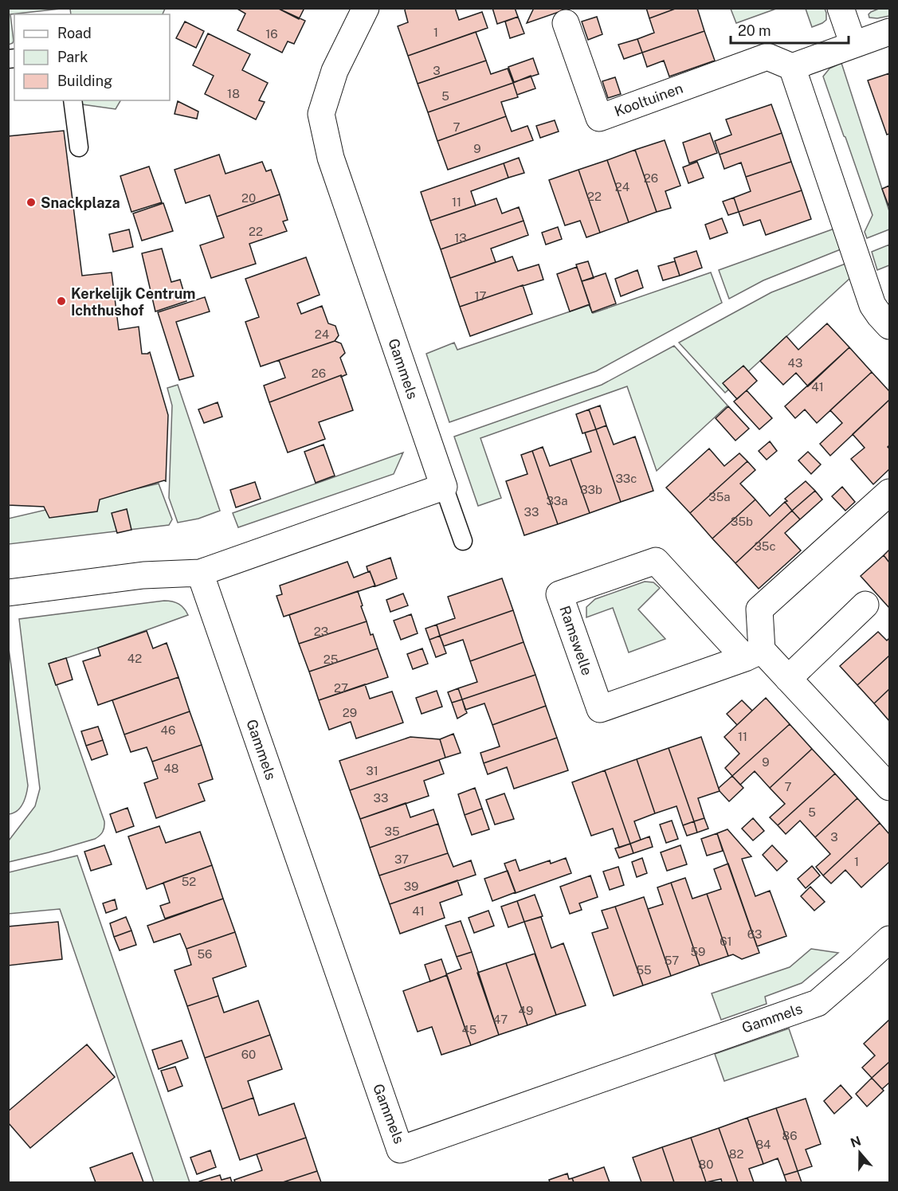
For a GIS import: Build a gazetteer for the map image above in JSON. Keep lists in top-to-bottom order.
{
  "streets": {
    "street": ["Kooltuinen", "Gammels", "Ramswelle"]
  },
  "places": ["Snackplaza", "Kerkelijk Centrum Ichthushof"],
  "house_numbers": [
    "1",
    "16",
    "3",
    "18",
    "5",
    "7",
    "9",
    "26",
    "24",
    "22",
    "20",
    "11",
    "22",
    "13",
    "17",
    "24",
    "43",
    "26",
    "41",
    "33c",
    "33b",
    "35a",
    "33a",
    "33",
    "35b",
    "35c",
    "23",
    "42",
    "25",
    "27",
    "29",
    "46",
    "11",
    "9",
    "48",
    "31",
    "7",
    "33",
    "5",
    "35",
    "3",
    "37",
    "1",
    "52",
    "39",
    "41",
    "63",
    "61",
    "59",
    "56",
    "57",
    "55",
    "49",
    "47",
    "45",
    "60",
    "86",
    "84",
    "82",
    "80"
  ],
  "legend": ["Road", "Park", "Building"],
  "scale_bar": "20 m",
  "north": "top"
}
